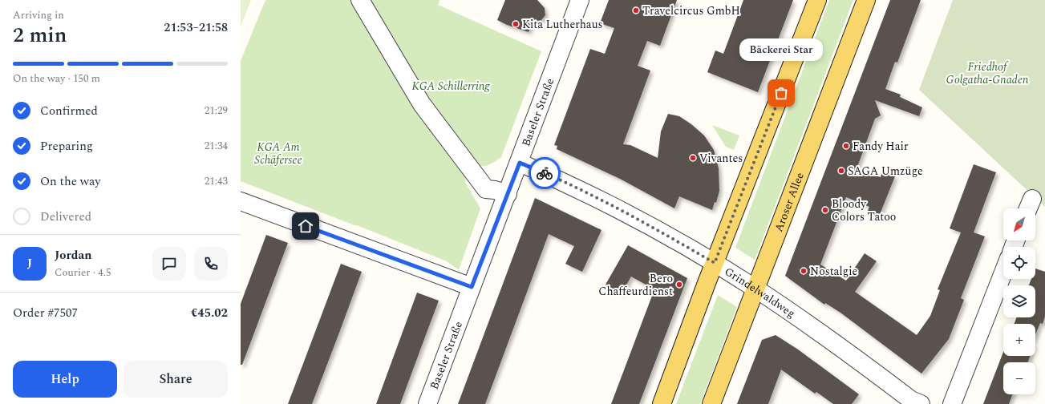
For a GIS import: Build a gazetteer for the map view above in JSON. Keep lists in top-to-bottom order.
{
  "streets": {
    "main road": ["Aroser Allee"],
    "street": ["Baseler Straße", "Grindelwaldweg"]
  },
  "crossings": [
    ["Baseler Straße", "Grindelwaldweg"],
    ["Aroser Allee", "Grindelwaldweg"]
  ],
  "parks": ["Friedhof Golgatha-Gnaden", "KGA Schillerring", "KGA Am Schäfersee"],
  "places": [
    "Travelcircus GmbH",
    "Kita Lutherhaus",
    "Bäckerei Star",
    "Fandy Hair",
    "Vivantes",
    "SAGA Umzüge",
    "Bloody Colors Tatoo",
    "Nostalgie",
    "Bero Chaffeurdienst"
  ],
  "north": "bottom left",
  "page": {
    "heading": ["2 min", "Arriving in", "21:53–21:58"],
    "panel": [
      "Jordan",
      "Courier · 4.5",
      "Order #7507",
      "€45.02"
    ],
    "bubble": "Bäckerei Star",
    "bar": "On the way · 150 m",
    "list": [
      ["Confirmed", "21:29"],
      ["Preparing", "21:34"],
      ["On the way", "21:43"],
      "Delivered"
    ],
    "map_buttons": ["+", "−"],
    "round": "J",
    "buttons": ["Help", "Share"]
  }
}
